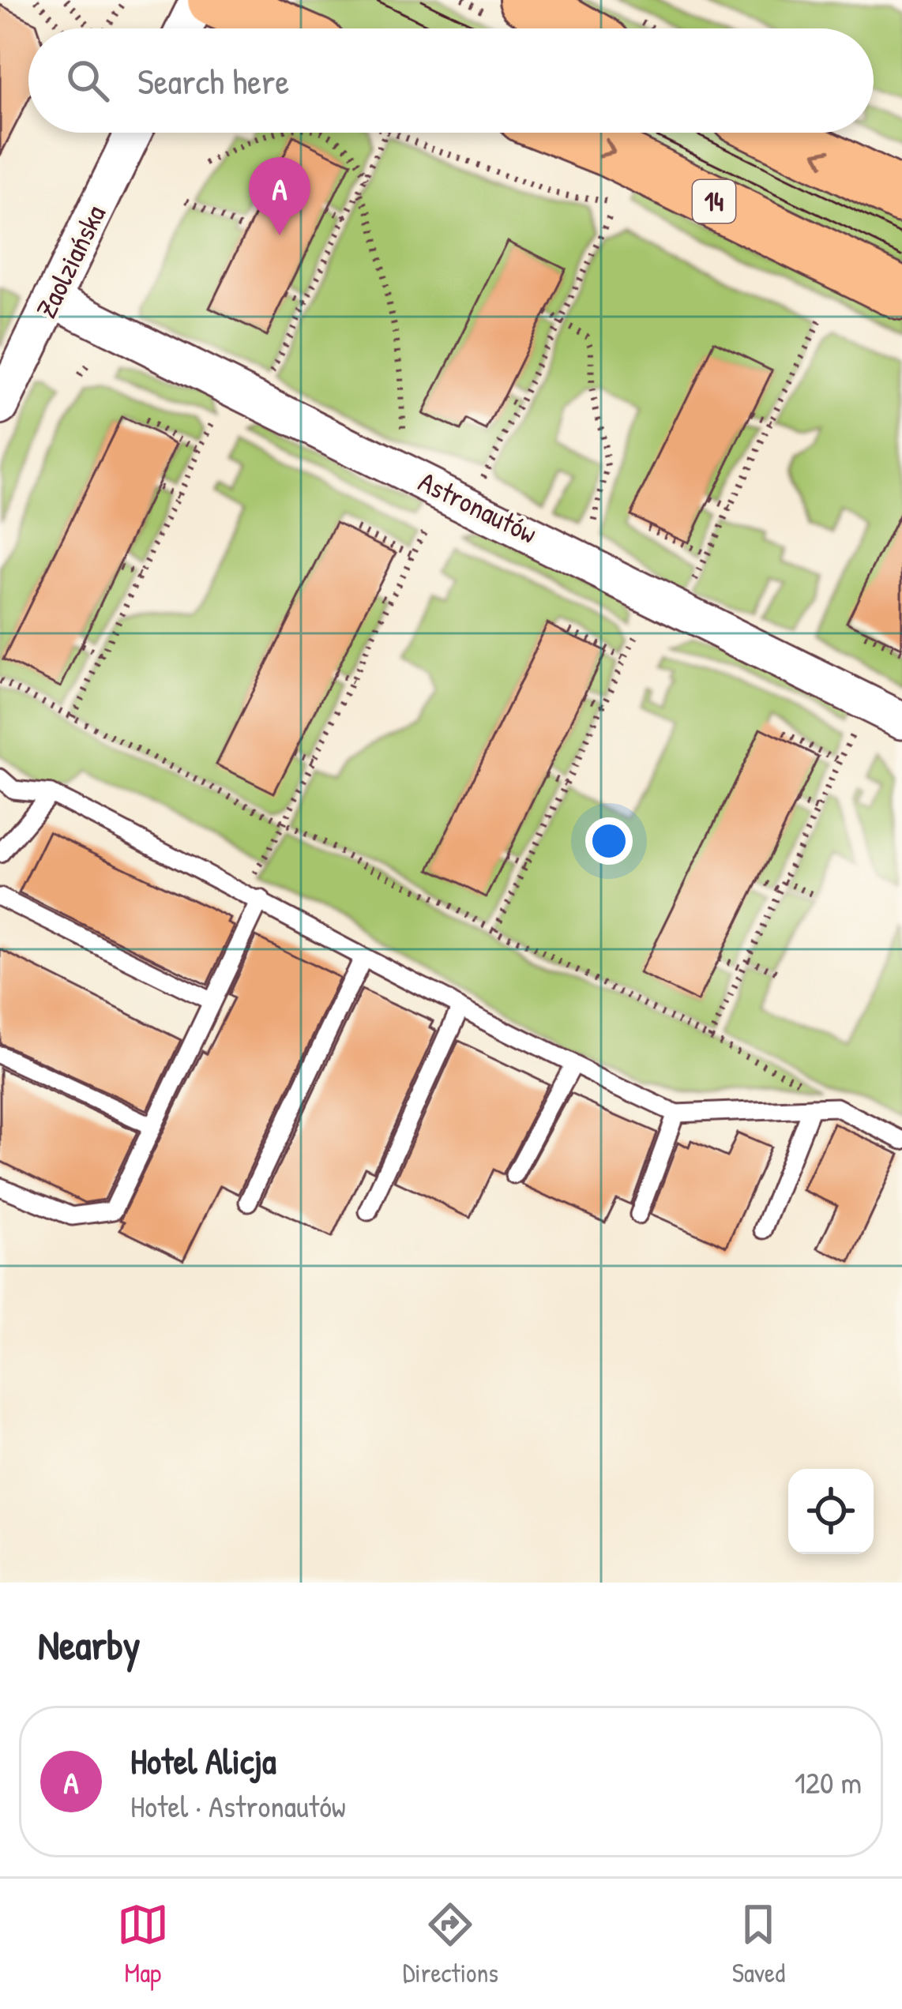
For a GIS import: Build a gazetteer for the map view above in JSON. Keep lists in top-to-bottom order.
{
  "streets": {
    "main road": ["14"],
    "street": ["Zaolziańska", "Astronautów"]
  },
  "crossings": [
    ["Zaolziańska", "Astronautów"]
  ],
  "page": {
    "search": "Search here",
    "pins": "A",
    "heading": "Nearby",
    "list": [
      {
        "mark": "A",
        "name": "Hotel Alicja",
        "note": "Hotel · Astronautów",
        "value": "120 m"
      }
    ],
    "nav": ["Map", "Directions", "Saved"]
  }
}
